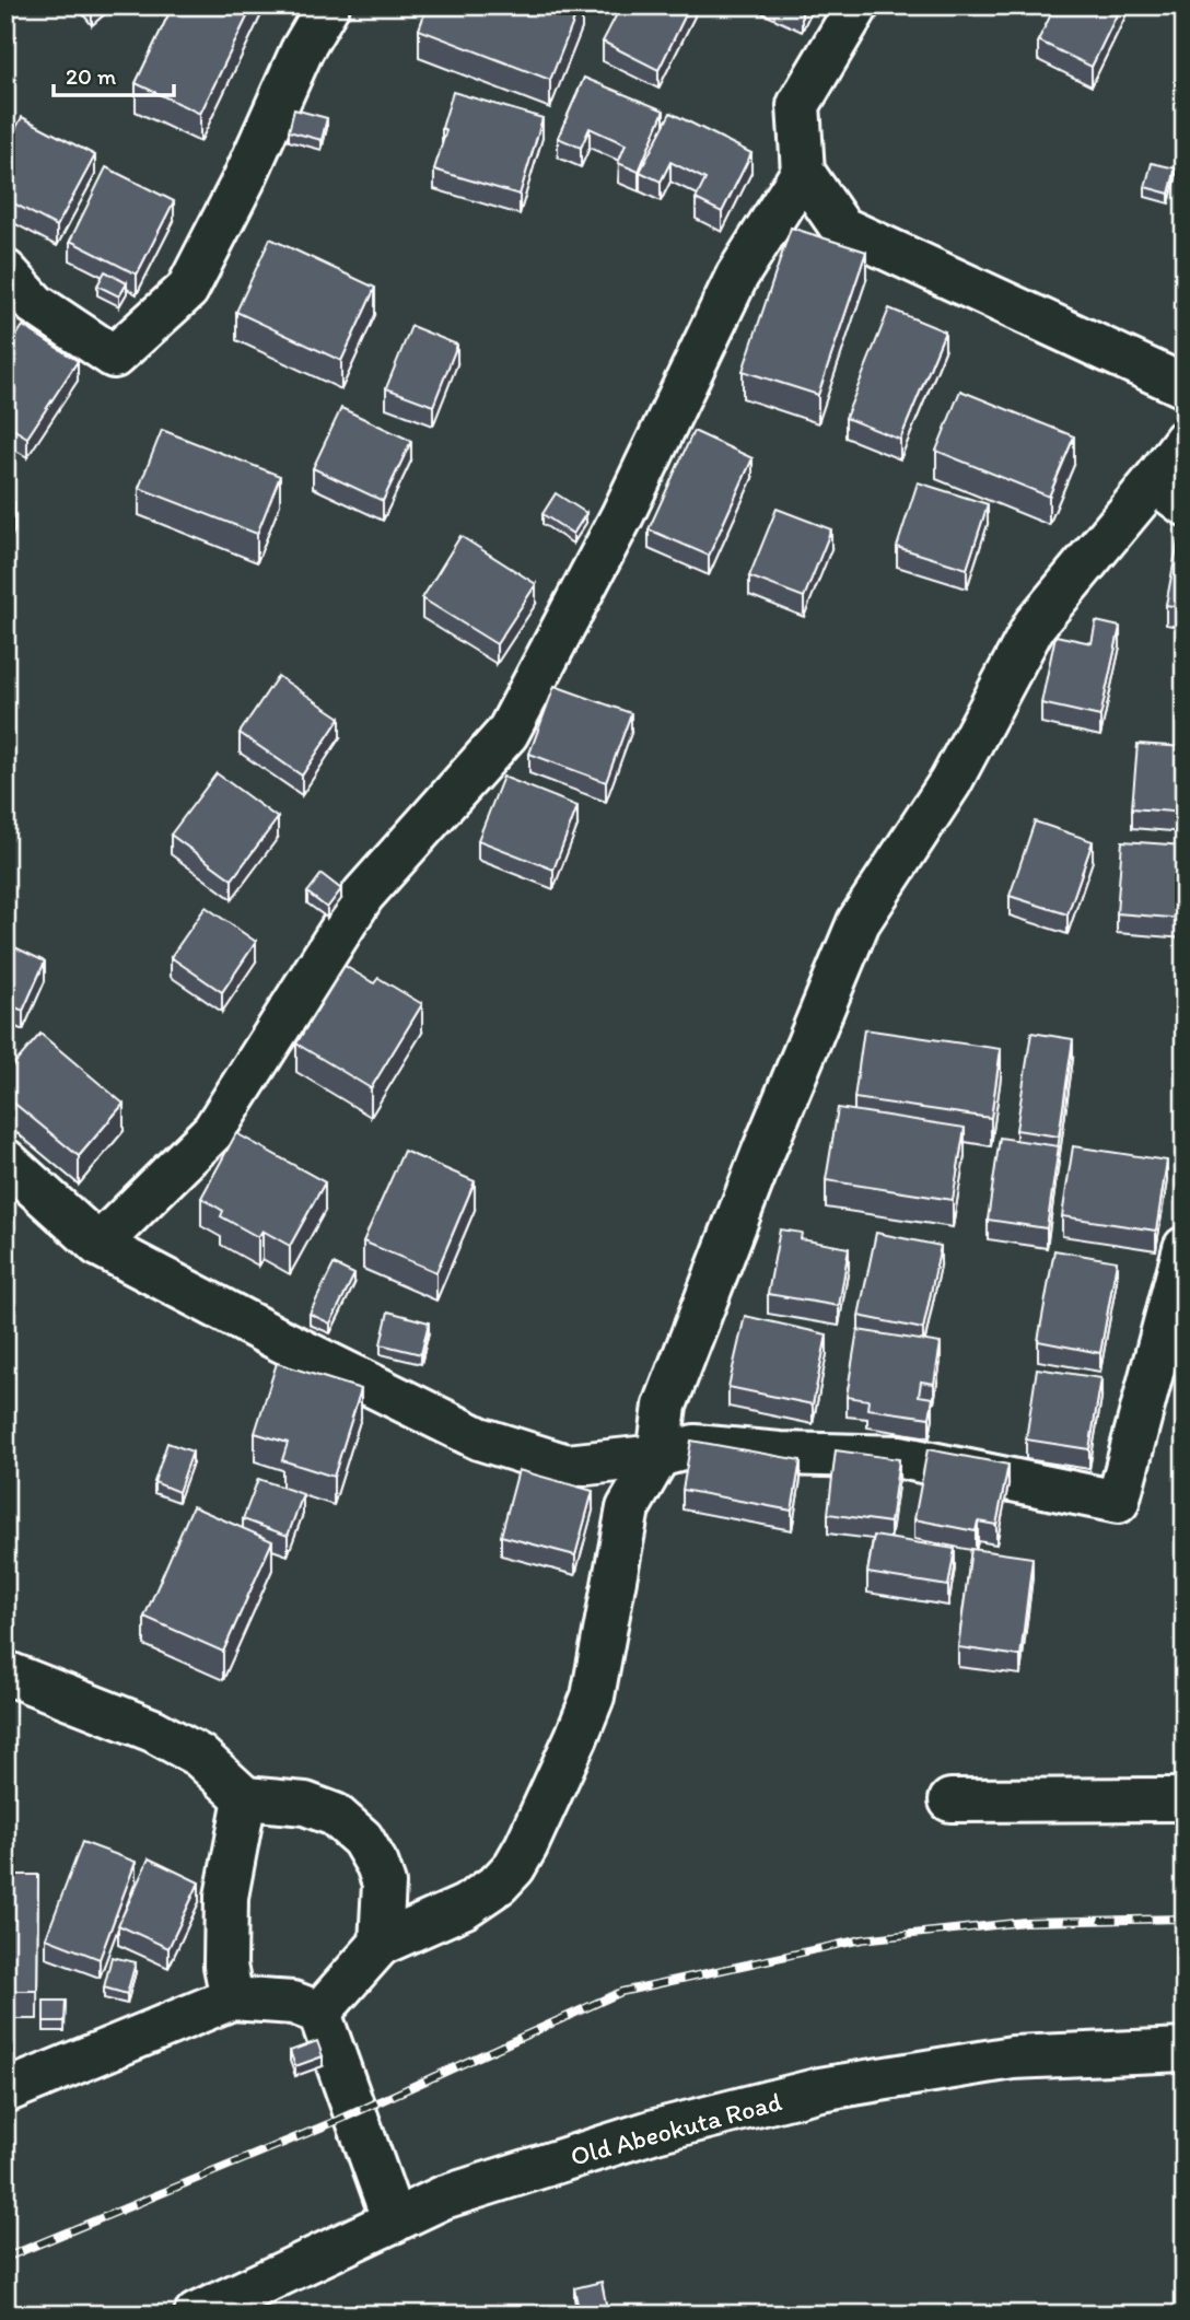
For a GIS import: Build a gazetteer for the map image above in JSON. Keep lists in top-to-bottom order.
{
  "streets": {
    "main road": ["Old Abeokuta Road"]
  },
  "scale_bar": "20 m"
}
